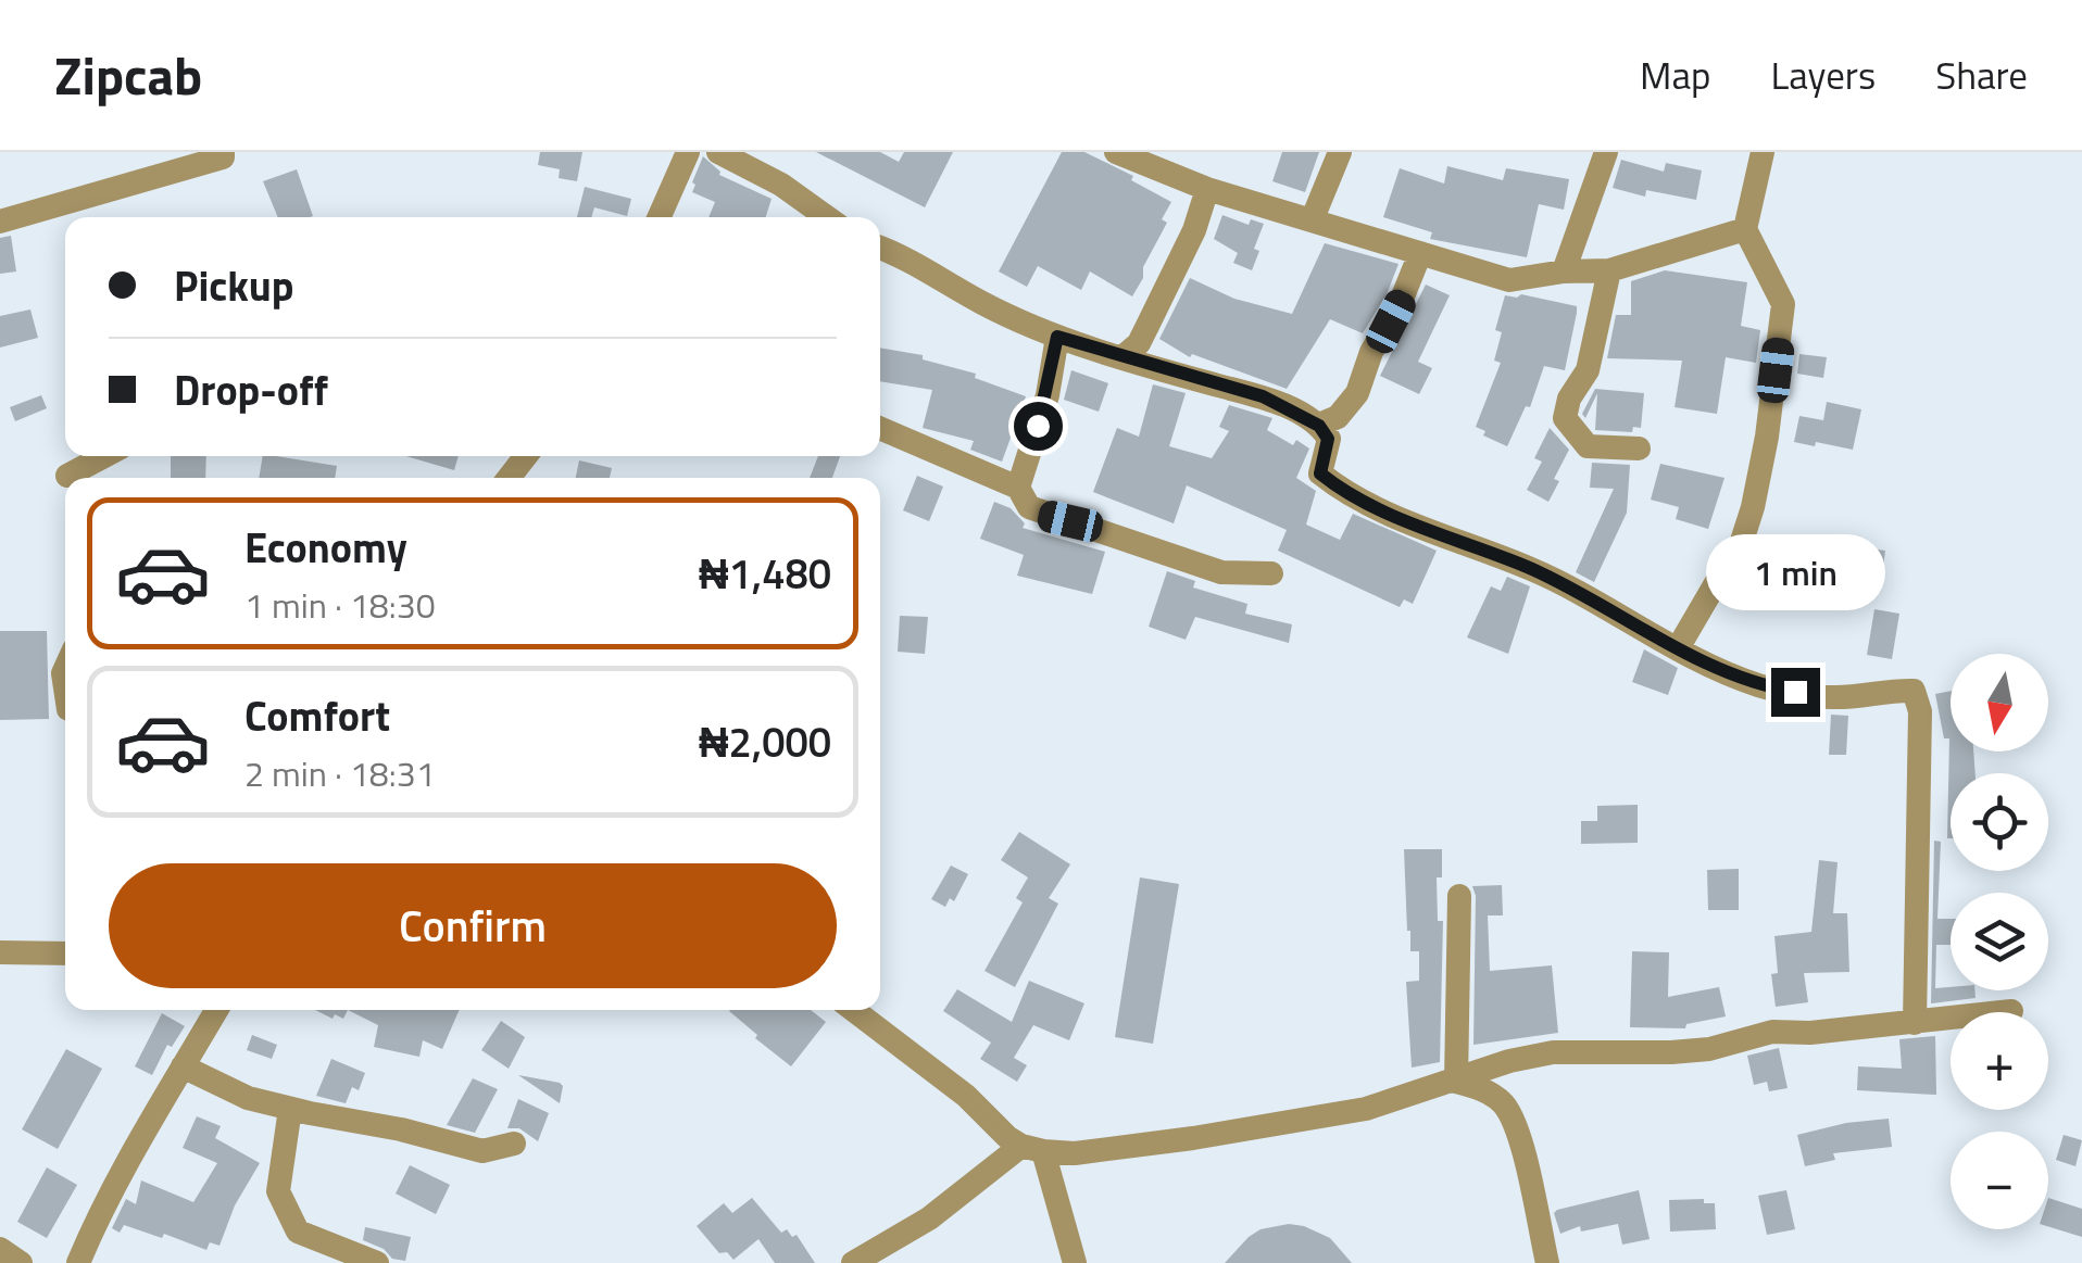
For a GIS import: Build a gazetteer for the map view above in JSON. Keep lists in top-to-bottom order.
{
  "north": "bottom",
  "page": {
    "header": "Zipcab",
    "nav": ["Map", "Layers", "Share"],
    "banner": ["Pickup", "Drop-off"],
    "list": [
      {
        "name": "Economy",
        "note": "1 min · 18:30",
        "value": "₦1,480"
      },
      {
        "name": "Comfort",
        "note": "2 min · 18:31",
        "value": "₦2,000"
      }
    ],
    "bubble": "1 min",
    "map_buttons": ["+", "−"],
    "buttons": "Confirm"
  }
}
